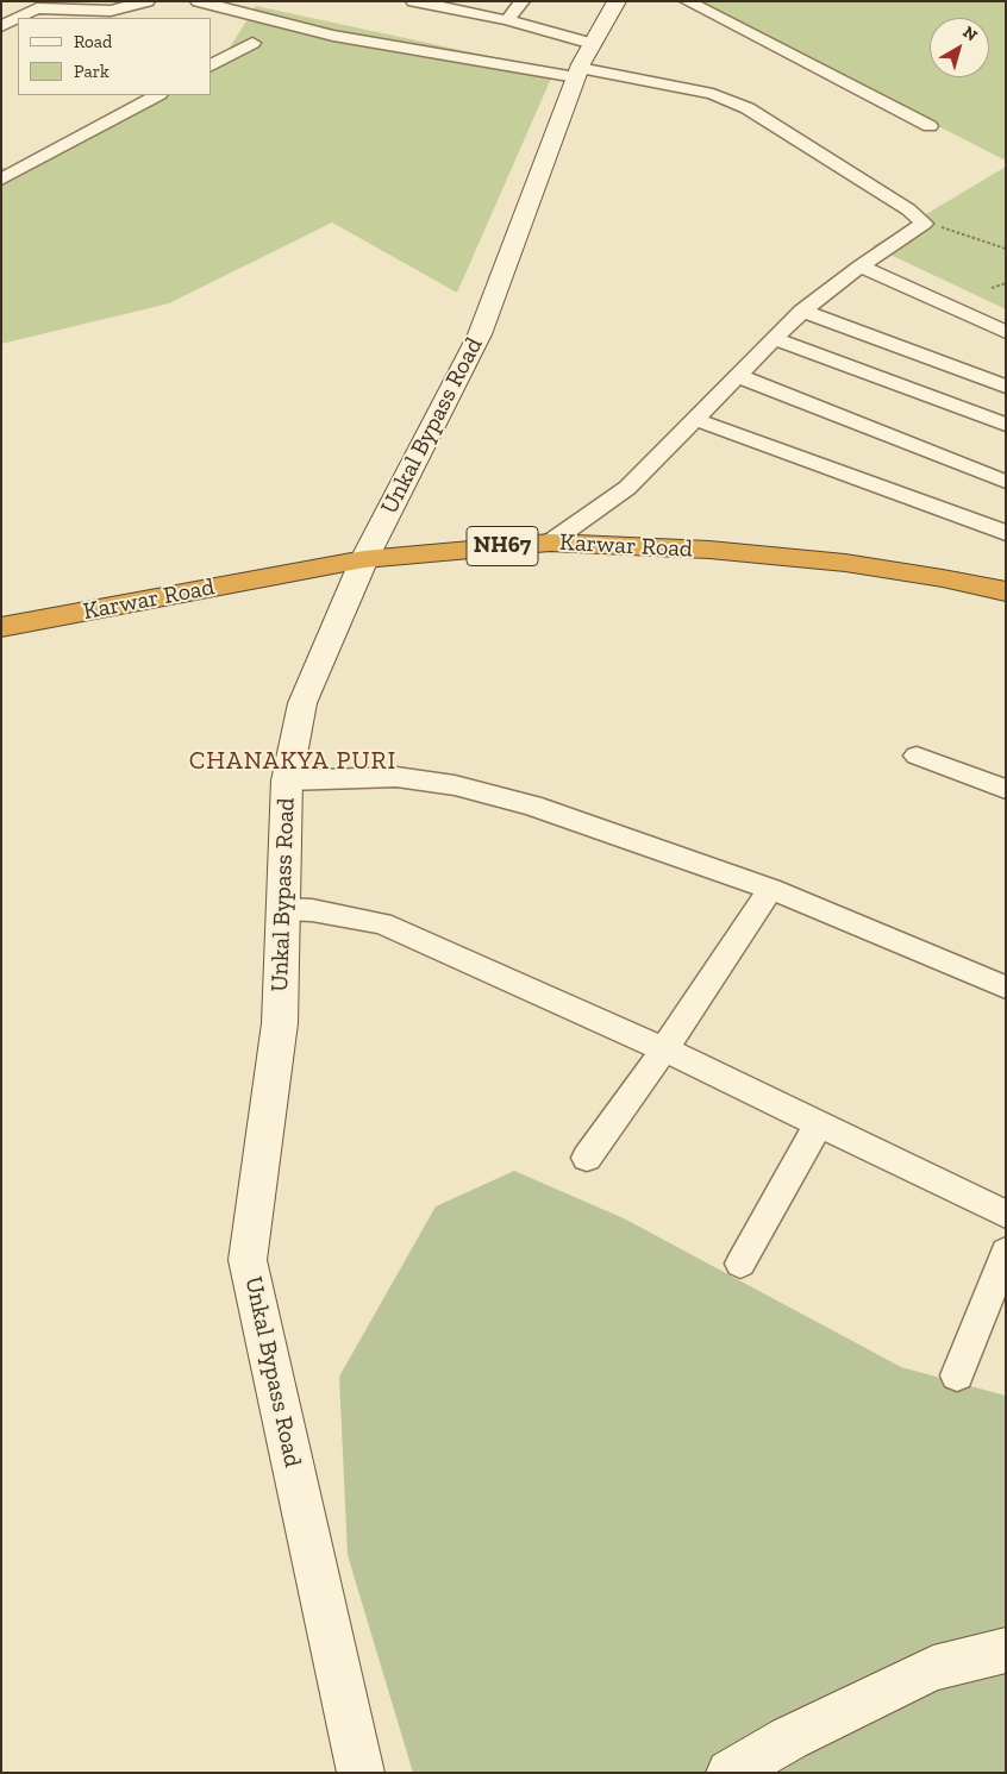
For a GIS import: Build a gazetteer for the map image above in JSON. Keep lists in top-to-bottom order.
{
  "streets": {
    "highway": ["NH67", "Karwar Road"],
    "main road": ["Unkal Bypass Road"]
  },
  "crossings": [
    ["Unkal Bypass Road", "Karwar Road"]
  ],
  "districts": ["CHANAKYA PURI"],
  "legend": ["Road", "Park"],
  "north": "top right"
}
